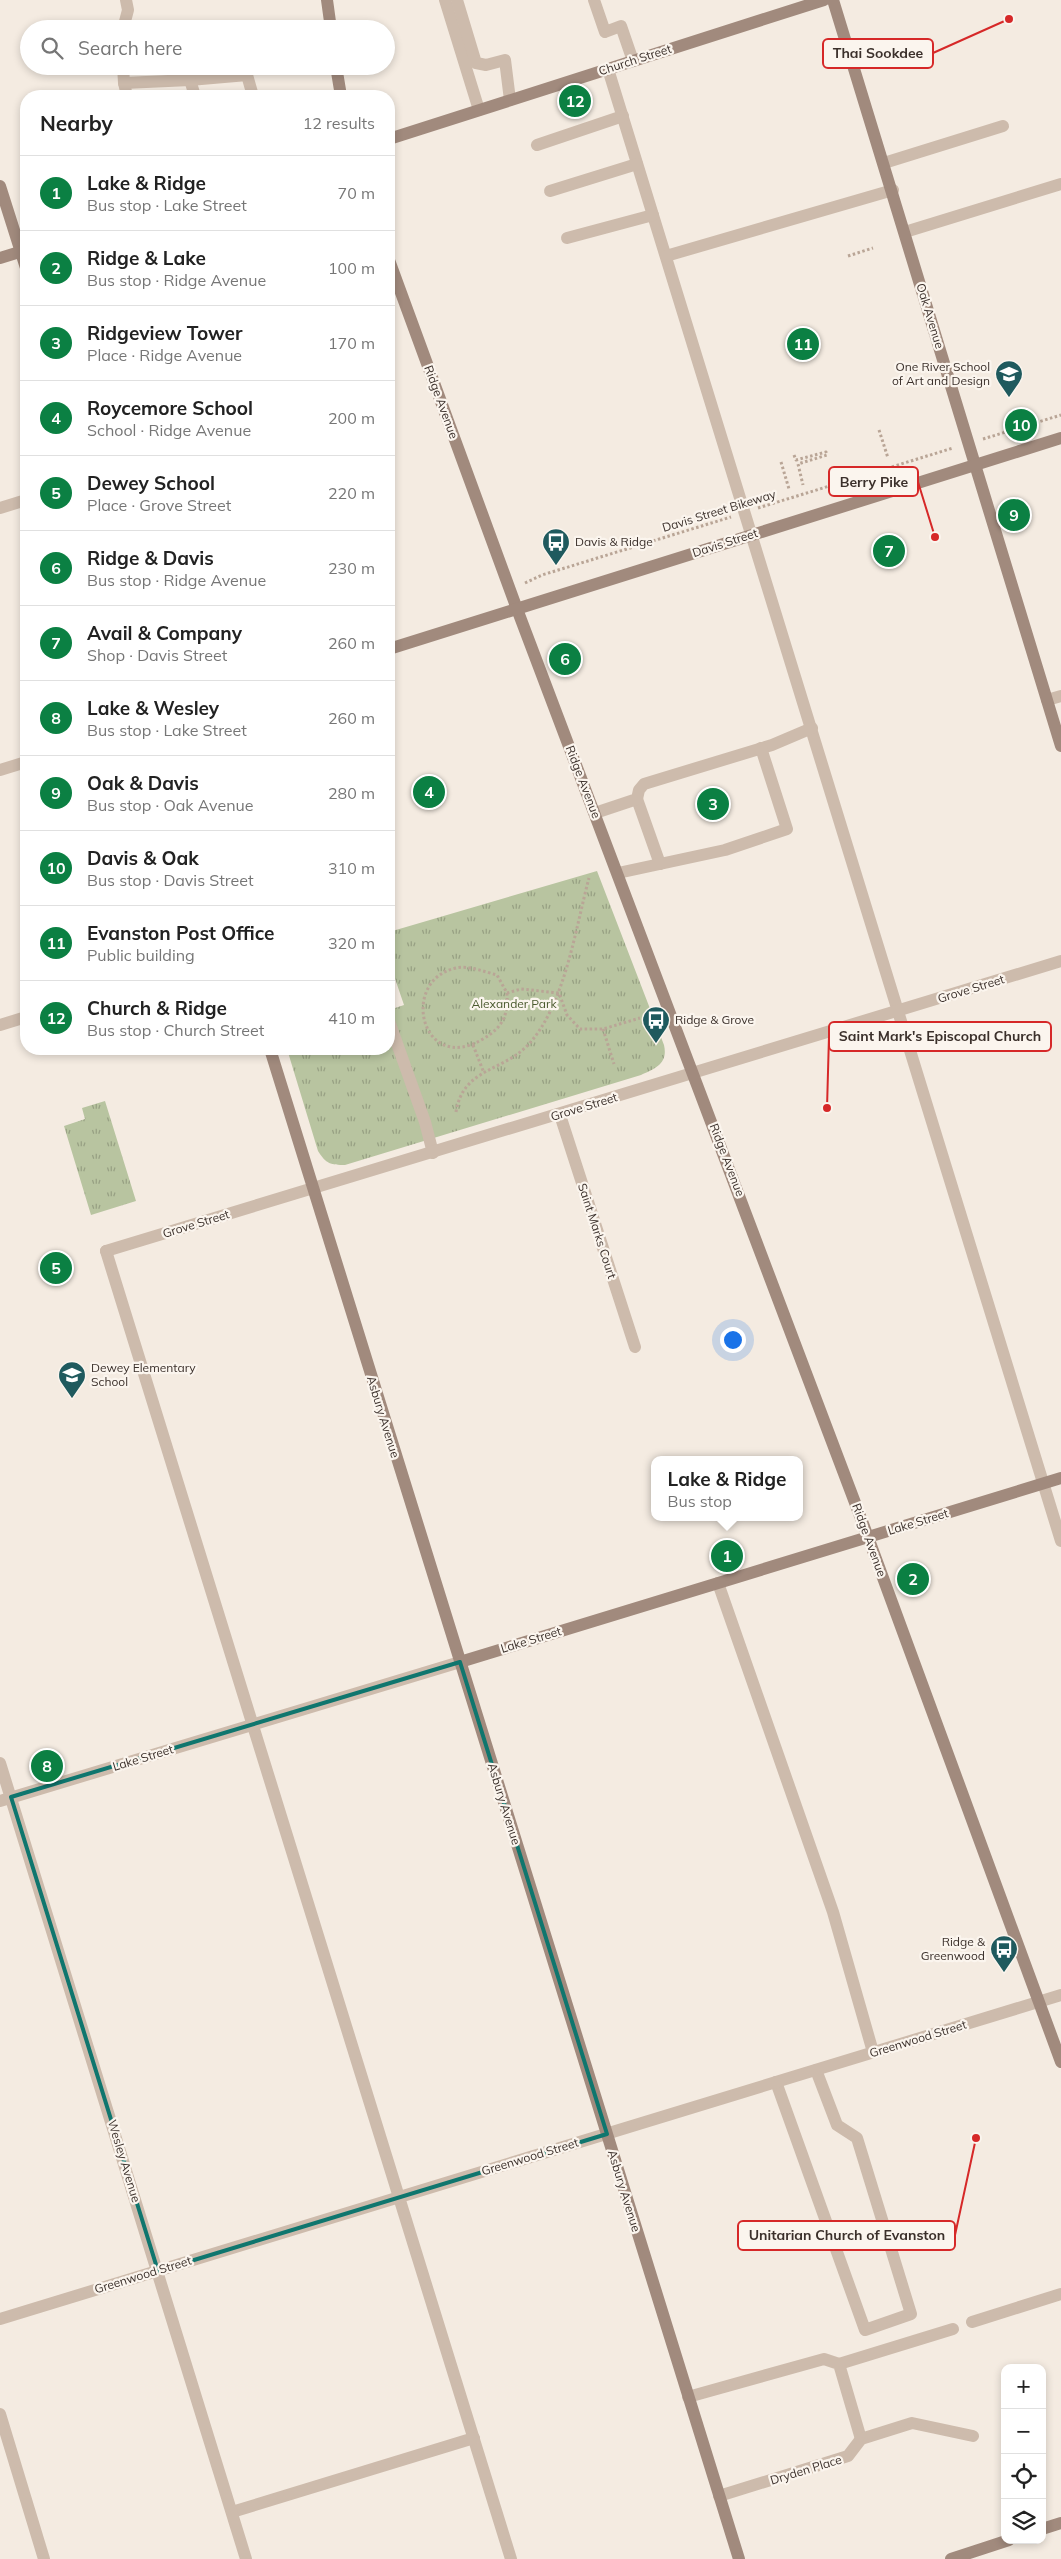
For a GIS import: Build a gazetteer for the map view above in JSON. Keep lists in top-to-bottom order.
{
  "streets": {
    "main road": [
      "Church Street",
      "Oak Avenue",
      "Ridge Avenue",
      "Davis Street",
      "Asbury Avenue",
      "Lake Street"
    ],
    "street": [
      "Grove Street",
      "Saint Marks Court",
      "Greenwood Street",
      "Wesley Avenue",
      "Dryden Place"
    ],
    "path": ["Davis Street Bikeway"]
  },
  "crossings": [
    ["Oak Avenue", "Davis Street Bikeway"],
    ["Oak Avenue", "Davis Street"],
    ["Ridge Avenue", "Davis Street Bikeway"],
    ["Ridge Avenue", "Davis Street"],
    ["Ridge Avenue", "Grove Street"],
    ["Ridge Avenue", "Lake Street"],
    ["Ridge Avenue", "Greenwood Street"],
    ["Grove Street", "Saint Marks Court"],
    ["Grove Street", "Asbury Avenue"],
    ["Grove Street", "Lake Street"],
    ["Asbury Avenue", "Lake Street"],
    ["Asbury Avenue", "Greenwood Street"],
    ["Asbury Avenue", "Dryden Place"],
    ["Lake Street", "Wesley Avenue"],
    ["Greenwood Street", "Wesley Avenue"]
  ],
  "parks": ["Alexander Park"],
  "places": {
    "other": [
      "Thai Sookdee",
      "Berry Pike",
      "Saint Mark's Episcopal Church",
      "Unitarian Church of Evanston"
    ],
    "school or university": ["One River School of Art and Design", "Dewey Elementary School"],
    "bus stop": ["Davis & Ridge", "Ridge & Grove", "Ridge & Greenwood"]
  },
  "page": {
    "search": "Search here",
    "pins": [
      "12",
      "11",
      "10",
      "9",
      "7",
      "6",
      "4",
      "3",
      "5",
      "1",
      "2",
      "8"
    ],
    "heading": ["Nearby", "12 results"],
    "list": [
      {
        "mark": "1",
        "name": "Lake & Ridge",
        "note": "Bus stop · Lake Street",
        "value": "70 m"
      },
      {
        "mark": "2",
        "name": "Ridge & Lake",
        "note": "Bus stop · Ridge Avenue",
        "value": "100 m"
      },
      {
        "mark": "3",
        "name": "Ridgeview Tower",
        "note": "Place · Ridge Avenue",
        "value": "170 m"
      },
      {
        "mark": "4",
        "name": "Roycemore School",
        "note": "School · Ridge Avenue",
        "value": "200 m"
      },
      {
        "mark": "5",
        "name": "Dewey School",
        "note": "Place · Grove Street",
        "value": "220 m"
      },
      {
        "mark": "6",
        "name": "Ridge & Davis",
        "note": "Bus stop · Ridge Avenue",
        "value": "230 m"
      },
      {
        "mark": "7",
        "name": "Avail & Company",
        "note": "Shop · Davis Street",
        "value": "260 m"
      },
      {
        "mark": "8",
        "name": "Lake & Wesley",
        "note": "Bus stop · Lake Street",
        "value": "260 m"
      },
      {
        "mark": "9",
        "name": "Oak & Davis",
        "note": "Bus stop · Oak Avenue",
        "value": "280 m"
      },
      {
        "mark": "10",
        "name": "Davis & Oak",
        "note": "Bus stop · Davis Street",
        "value": "310 m"
      },
      {
        "mark": "11",
        "name": "Evanston Post Office",
        "note": "Public building",
        "value": "320 m"
      },
      {
        "mark": "12",
        "name": "Church & Ridge",
        "note": "Bus stop · Church Street",
        "value": "410 m"
      }
    ],
    "popup": ["Lake & Ridge", "Bus stop"],
    "map_buttons": ["+", "−"]
  }
}
